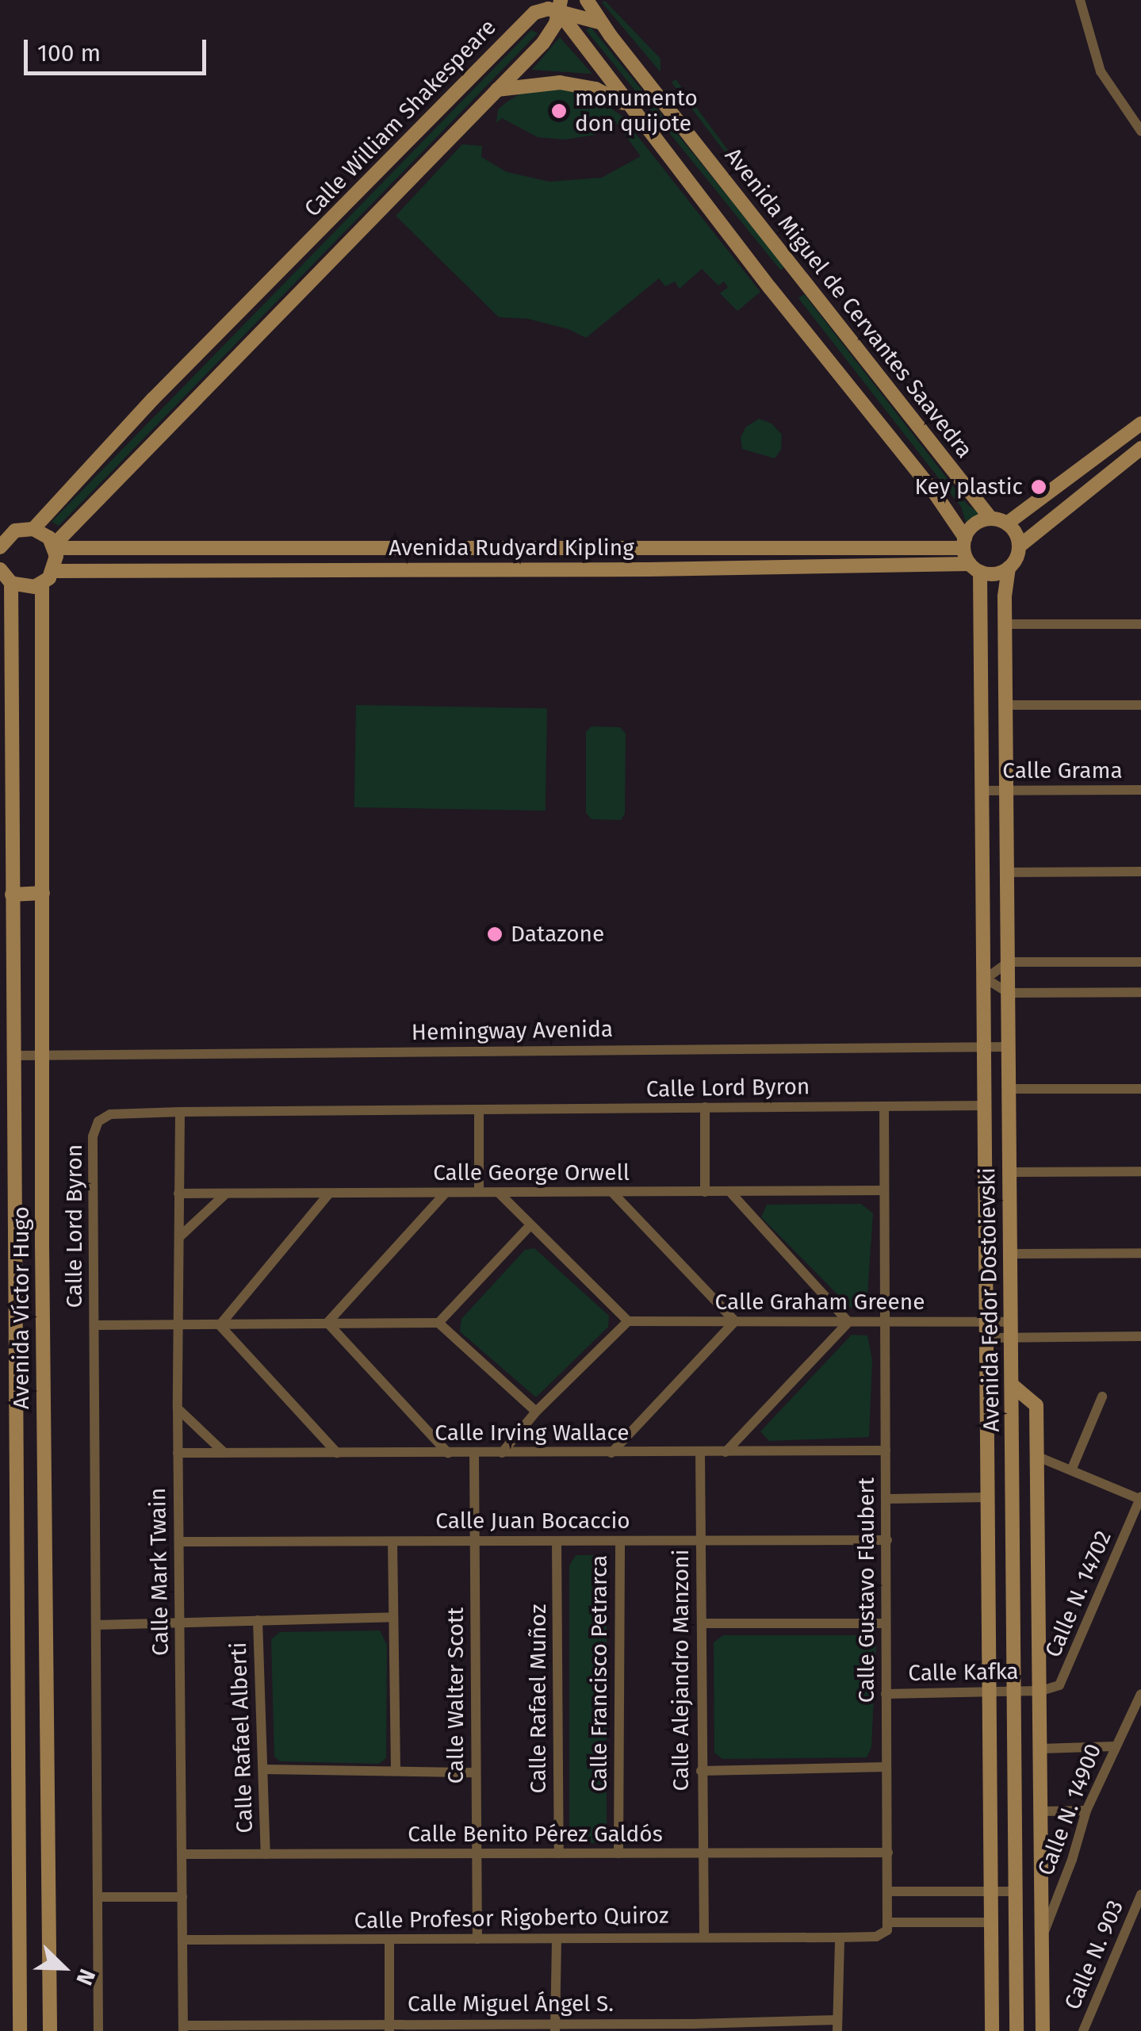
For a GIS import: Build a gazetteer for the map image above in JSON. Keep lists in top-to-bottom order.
{
  "streets": {
    "street": [
      "Calle William Shakespeare",
      "Avenida Miguel de Cervantes Saavedra",
      "Avenida Rudyard Kipling",
      "Calle Grama",
      "Hemingway Avenida",
      "Calle Lord Byron",
      "Calle George Orwell",
      "Avenida Fedor Dostoievski",
      "Calle Graham Greene",
      "Avenida Víctor Hugo",
      "Calle Irving Wallace",
      "Calle Juan Bocaccio",
      "Calle Mark Twain",
      "Calle Gustavo Flaubert",
      "Calle N. 14702",
      "Calle Alejandro Manzoni",
      "Calle Kafka",
      "Calle Francisco Petrarca",
      "Calle Walter Scott",
      "Calle Rafael Muñoz",
      "Calle Rafael Alberti",
      "Calle N. 14900",
      "Calle Benito Pérez Galdós",
      "Calle Profesor Rigoberto Quiroz",
      "Calle N. 903",
      "Calle Miguel Ángel S."
    ]
  },
  "crossings": [
    ["Avenida Miguel de Cervantes Saavedra", "Avenida Rudyard Kipling"],
    ["Avenida Miguel de Cervantes Saavedra", "Avenida Fedor Dostoievski"],
    ["Avenida Rudyard Kipling", "Avenida Fedor Dostoievski"],
    ["Calle Grama", "Avenida Fedor Dostoievski"],
    ["Hemingway Avenida", "Avenida Fedor Dostoievski"],
    ["Hemingway Avenida", "Avenida Víctor Hugo"],
    ["Calle Lord Byron", "Avenida Fedor Dostoievski"],
    ["Calle Lord Byron", "Calle Mark Twain"],
    ["Calle Lord Byron", "Calle Gustavo Flaubert"],
    ["Calle George Orwell", "Calle Mark Twain"],
    ["Calle George Orwell", "Calle Gustavo Flaubert"],
    ["Avenida Fedor Dostoievski", "Calle Graham Greene"],
    ["Avenida Fedor Dostoievski", "Calle Kafka"],
    ["Calle Graham Greene", "Calle Gustavo Flaubert"],
    ["Calle Irving Wallace", "Calle Mark Twain"],
    ["Calle Irving Wallace", "Calle Gustavo Flaubert"],
    ["Calle Irving Wallace", "Calle Alejandro Manzoni"],
    ["Calle Irving Wallace", "Calle Walter Scott"],
    ["Calle Juan Bocaccio", "Calle Mark Twain"],
    ["Calle Juan Bocaccio", "Calle Gustavo Flaubert"],
    ["Calle Juan Bocaccio", "Calle Alejandro Manzoni"],
    ["Calle Juan Bocaccio", "Calle Francisco Petrarca"],
    ["Calle Juan Bocaccio", "Calle Walter Scott"],
    ["Calle Juan Bocaccio", "Calle Rafael Muñoz"],
    ["Calle Mark Twain", "Calle Benito Pérez Galdós"],
    ["Calle Mark Twain", "Calle Profesor Rigoberto Quiroz"],
    ["Calle Mark Twain", "Calle Miguel Ángel S."],
    ["Calle Gustavo Flaubert", "Calle Kafka"],
    ["Calle Gustavo Flaubert", "Calle Benito Pérez Galdós"],
    ["Calle N. 14702", "Calle Kafka"],
    ["Calle Alejandro Manzoni", "Calle Benito Pérez Galdós"],
    ["Calle Alejandro Manzoni", "Calle Profesor Rigoberto Quiroz"],
    ["Calle Francisco Petrarca", "Calle Benito Pérez Galdós"],
    ["Calle Walter Scott", "Calle Benito Pérez Galdós"],
    ["Calle Walter Scott", "Calle Profesor Rigoberto Quiroz"],
    ["Calle Rafael Muñoz", "Calle Benito Pérez Galdós"],
    ["Calle Rafael Alberti", "Calle Benito Pérez Galdós"]
  ],
  "places": ["monumento don quijote", "Key plastic", "Datazone"],
  "scale_bar": "100 m",
  "north": "bottom right"
}
